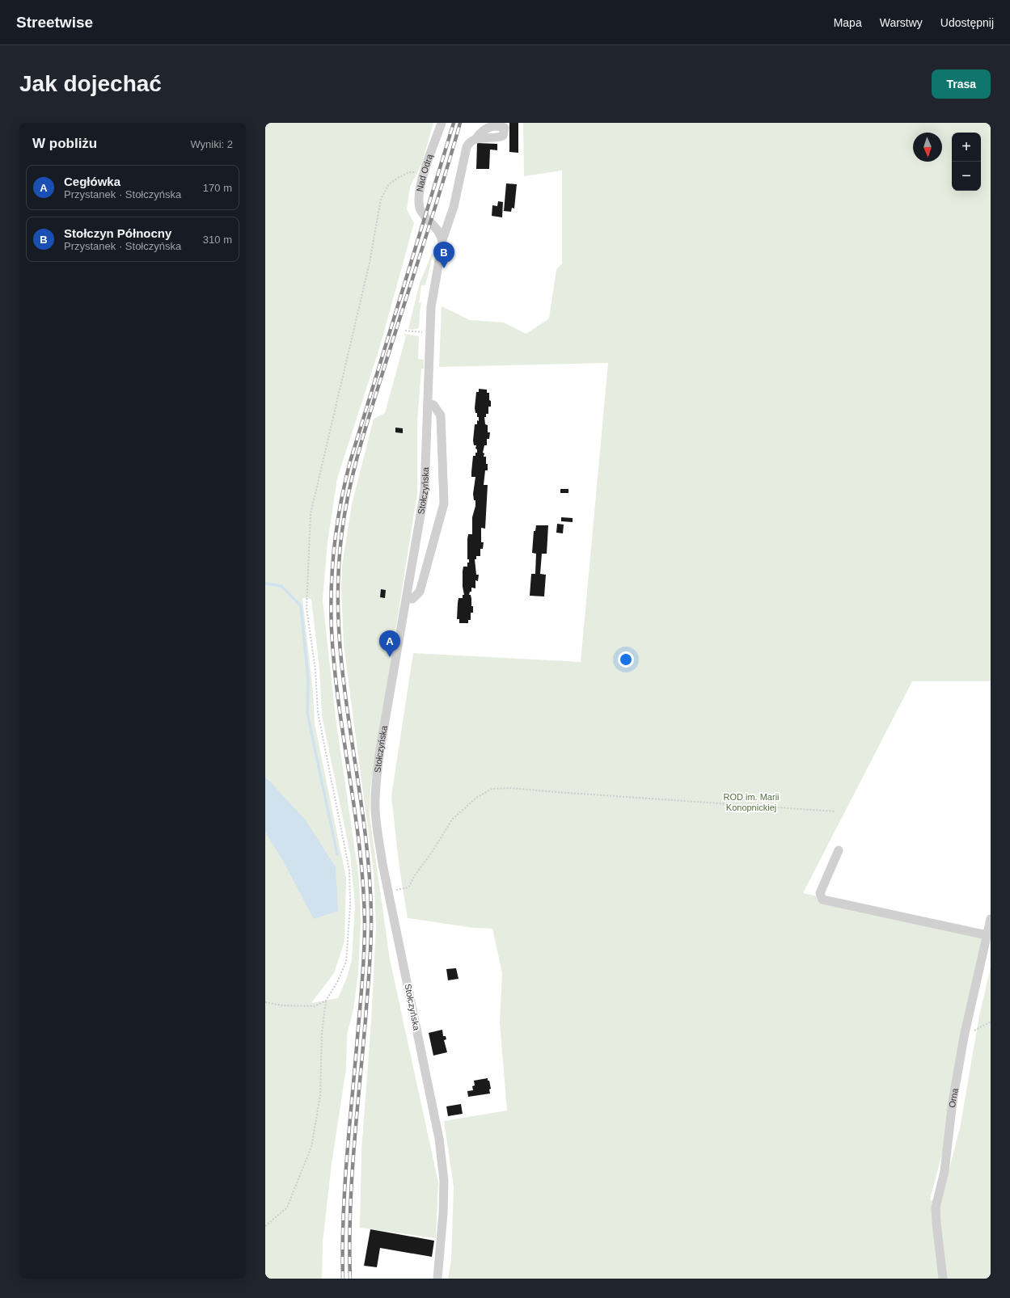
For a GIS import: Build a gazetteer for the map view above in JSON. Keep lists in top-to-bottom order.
{
  "streets": {
    "street": ["Nad Odrą", "Stołczyńska", "Orna"]
  },
  "crossings": [
    ["Nad Odrą", "Stołczyńska"]
  ],
  "parks": ["ROD im. Marii Konopnickiej"],
  "north": "bottom",
  "page": {
    "header": "Streetwise",
    "nav": ["Mapa", "Warstwy", "Udostępnij"],
    "buttons": "Trasa",
    "title": "Jak dojechać",
    "heading": ["W pobliżu", "Wyniki: 2"],
    "map_buttons": ["+", "−"],
    "list": [
      {
        "mark": "A",
        "name": "Cegłówka",
        "note": "Przystanek · Stołczyńska",
        "value": "170 m"
      },
      {
        "mark": "B",
        "name": "Stołczyn Północny",
        "note": "Przystanek · Stołczyńska",
        "value": "310 m"
      }
    ],
    "pins": ["B", "A"]
  }
}
